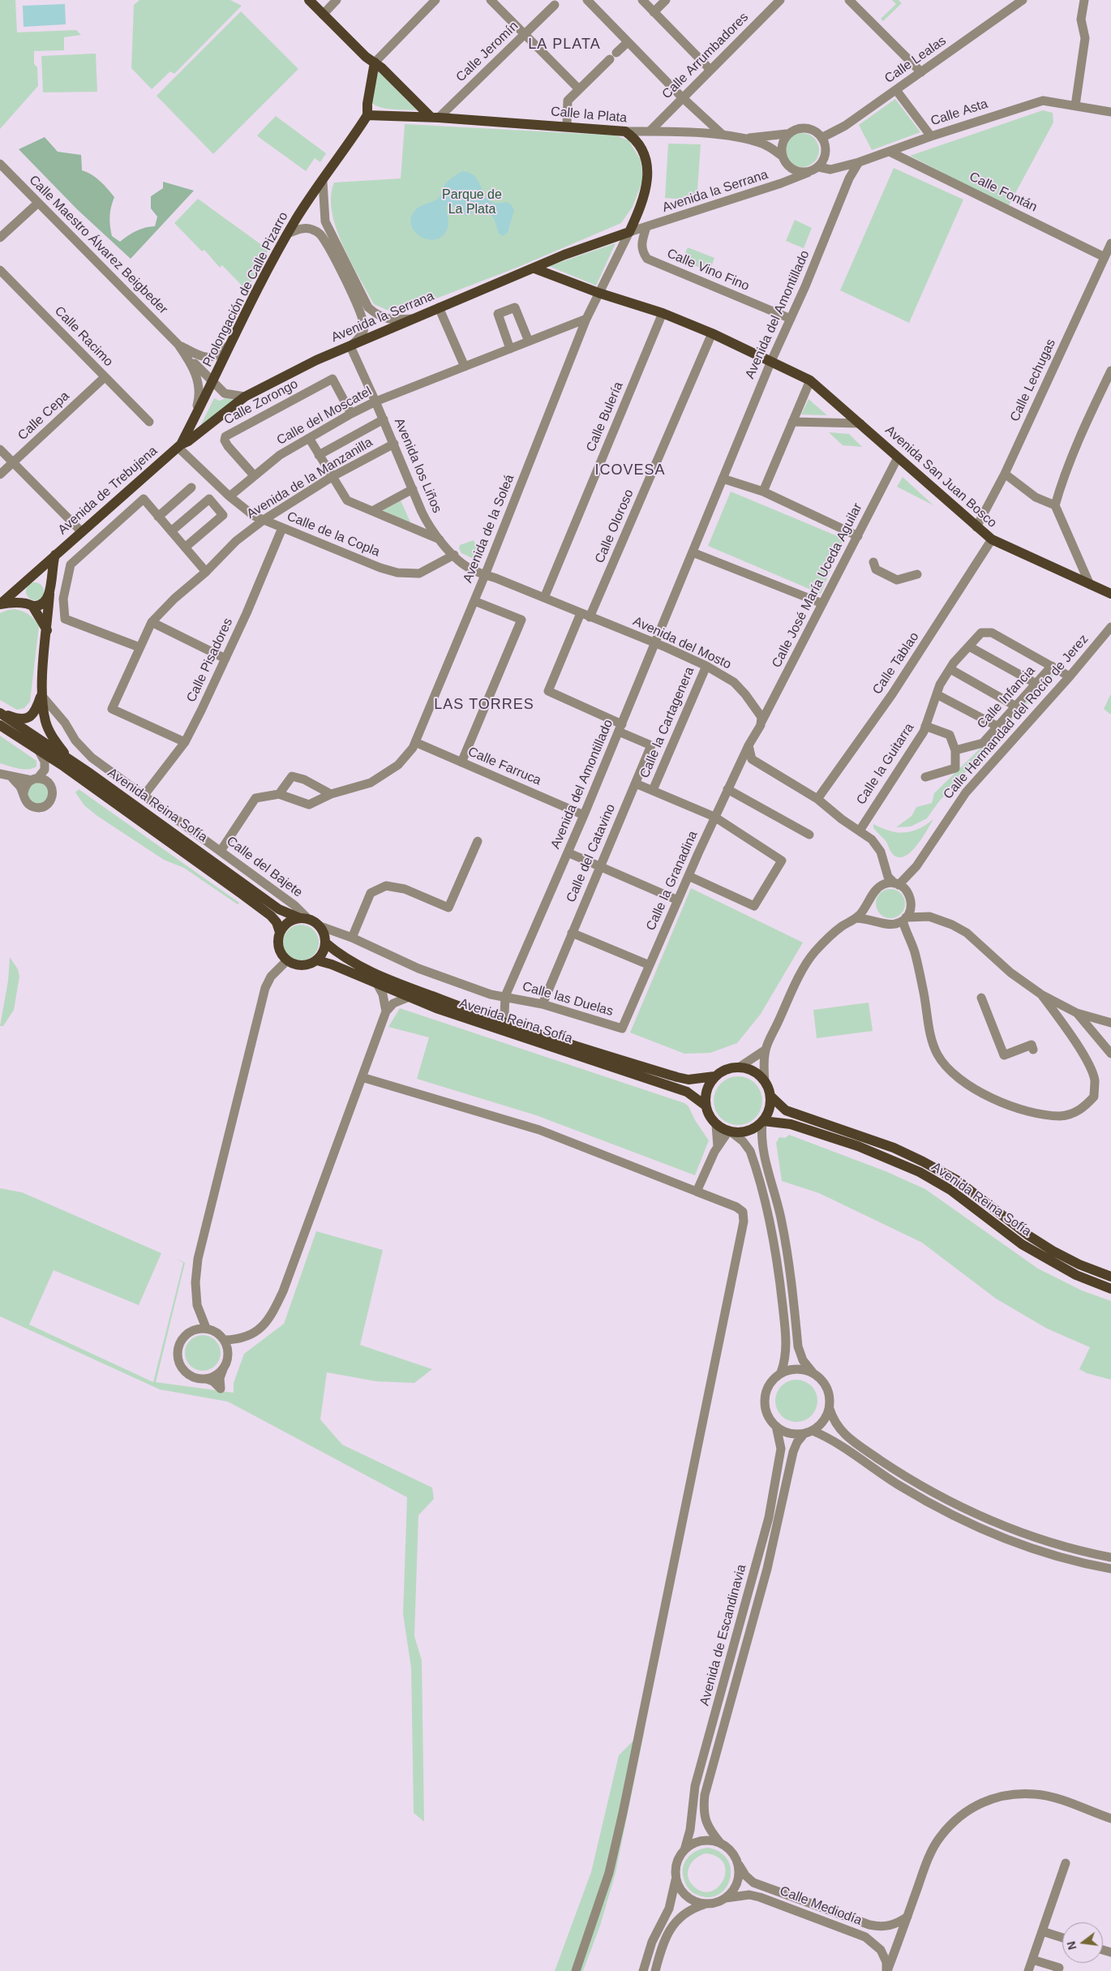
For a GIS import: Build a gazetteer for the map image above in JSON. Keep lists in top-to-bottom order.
{
  "streets": {
    "main road": [
      "Calle la Plata",
      "Avenida la Serrana",
      "Prolongación de Calle Pizarro",
      "Avenida San Juan Bosco",
      "Avenida de Trebujena",
      "Avenida Reina Sofía"
    ],
    "street": [
      "Calle Jeromín",
      "Calle Arrumbadores",
      "Calle Lealas",
      "Calle Asta",
      "Calle Fontán",
      "Calle Maestro Álvarez Beigbeder",
      "Calle Vino Fino",
      "Avenida del Amontillado",
      "Calle Racimo",
      "Calle Lechugas",
      "Calle Zorongo",
      "Calle Cepa",
      "Calle del Moscatel",
      "Calle Bulería",
      "Avenida los Liños",
      "Avenida de la Manzanilla",
      "Calle Oloroso",
      "Avenida de la Soleá",
      "Calle de la Copla",
      "Calle José María Uceda Aguilar",
      "Avenida del Mosto",
      "Calle Pisadores",
      "Calle Tablao",
      "Calle Infancia",
      "Calle Hermandad del Rocío de Jerez",
      "Calle la Cartagenera",
      "Calle la Guitarra",
      "Calle Farruca",
      "Calle del Catavino",
      "Calle del Bajete",
      "Calle la Granadina",
      "Calle las Duelas",
      "Avenida de Escandinavia",
      "Calle Mediodía"
    ]
  },
  "crossings": [
    ["Calle Jeromín", "Calle la Plata"],
    ["Calle Arrumbadores", "Calle la Plata"],
    ["Calle Lealas", "Calle Asta"],
    ["Calle Lealas", "Calle la Plata"],
    ["Calle Lealas", "Avenida la Serrana"],
    ["Calle Asta", "Calle la Plata"],
    ["Calle Asta", "Avenida la Serrana"],
    ["Calle Asta", "Calle Fontán"],
    ["Calle Asta", "Avenida del Amontillado"],
    ["Calle la Plata", "Avenida la Serrana"],
    ["Calle la Plata", "Prolongación de Calle Pizarro"],
    ["Avenida la Serrana", "Calle Vino Fino"],
    ["Avenida la Serrana", "Prolongación de Calle Pizarro"],
    ["Avenida la Serrana", "Avenida los Liños"],
    ["Avenida la Serrana", "Avenida de Trebujena"],
    ["Avenida la Serrana", "Avenida de la Soleá"],
    ["Avenida la Serrana", "Calle de la Copla"],
    ["Calle Fontán", "Calle Lechugas"],
    ["Calle Maestro Álvarez Beigbeder", "Prolongación de Calle Pizarro"],
    ["Calle Vino Fino", "Avenida del Amontillado"],
    ["Prolongación de Calle Pizarro", "Avenida de Trebujena"],
    ["Prolongación de Calle Pizarro", "Calle de la Copla"],
    ["Avenida del Amontillado", "Avenida San Juan Bosco"],
    ["Avenida del Amontillado", "Avenida del Mosto"],
    ["Avenida del Amontillado", "Calle Farruca"],
    ["Avenida del Amontillado", "Avenida Reina Sofía"],
    ["Avenida del Amontillado", "Calle del Catavino"],
    ["Avenida del Amontillado", "Calle las Duelas"],
    ["Calle Racimo", "Calle Cepa"],
    ["Calle Lechugas", "Avenida San Juan Bosco"],
    ["Calle Zorongo", "Calle del Moscatel"],
    ["Calle del Moscatel", "Avenida los Liños"],
    ["Calle del Moscatel", "Avenida de la Soleá"],
    ["Calle del Moscatel", "Calle de la Copla"],
    ["Calle Bulería", "Avenida San Juan Bosco"],
    ["Calle Bulería", "Avenida del Mosto"],
    ["Avenida los Liños", "Avenida de la Manzanilla"],
    ["Avenida los Liños", "Avenida de la Soleá"],
    ["Avenida los Liños", "Calle de la Copla"],
    ["Avenida los Liños", "Avenida del Mosto"],
    ["Avenida San Juan Bosco", "Calle Oloroso"],
    ["Avenida San Juan Bosco", "Avenida de la Soleá"],
    ["Avenida San Juan Bosco", "Calle José María Uceda Aguilar"],
    ["Avenida San Juan Bosco", "Calle Tablao"],
    ["Avenida de la Manzanilla", "Calle de la Copla"],
    ["Avenida de la Manzanilla", "Calle Pisadores"],
    ["Avenida de Trebujena", "Calle de la Copla"],
    ["Avenida de Trebujena", "Calle del Bajete"],
    ["Calle Oloroso", "Avenida del Mosto"],
    ["Avenida de la Soleá", "Avenida del Mosto"],
    ["Avenida de la Soleá", "Calle Farruca"],
    ["Avenida de la Soleá", "Calle del Bajete"],
    ["Calle de la Copla", "Calle Pisadores"],
    ["Calle José María Uceda Aguilar", "Avenida del Mosto"],
    ["Avenida del Mosto", "Calle la Cartagenera"],
    ["Calle Pisadores", "Calle del Bajete"],
    ["Calle Infancia", "Calle la Guitarra"],
    ["Calle Hermandad del Rocío de Jerez", "Calle la Guitarra"],
    ["Avenida Reina Sofía", "Calle del Bajete"],
    ["Calle del Catavino", "Calle las Duelas"],
    ["Calle la Granadina", "Calle las Duelas"],
    ["Avenida de Escandinavia", "Calle Mediodía"]
  ],
  "districts": ["LA PLATA", "ICOVESA", "LAS TORRES"],
  "parks": ["Parque de La Plata"],
  "north": "left"
}
